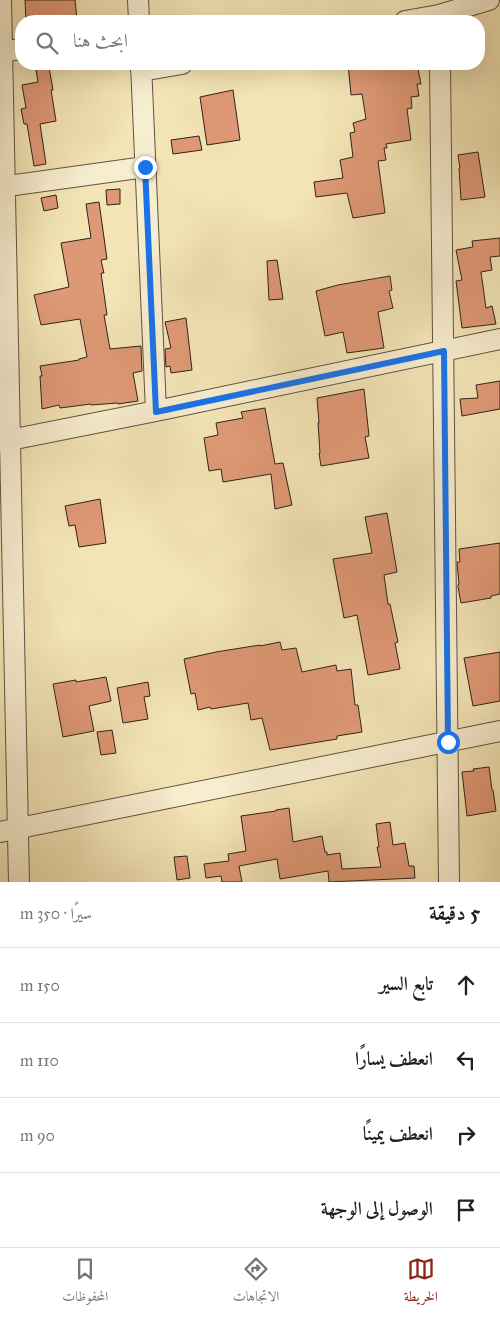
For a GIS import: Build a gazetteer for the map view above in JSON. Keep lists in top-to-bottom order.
{
  "page": {
    "search": "ابحث هنا",
    "heading": ["5 دقيقة", "سيرًا · 350 m"],
    "list": [
      ["تابع السير", "150 m"],
      ["انعطف يسارًا", "110 m"],
      ["انعطف يمينًا", "90 m"],
      "الوصول إلى الوجهة"
    ],
    "nav": ["الخريطة", "الاتجاهات", "المحفوظات"]
  }
}
